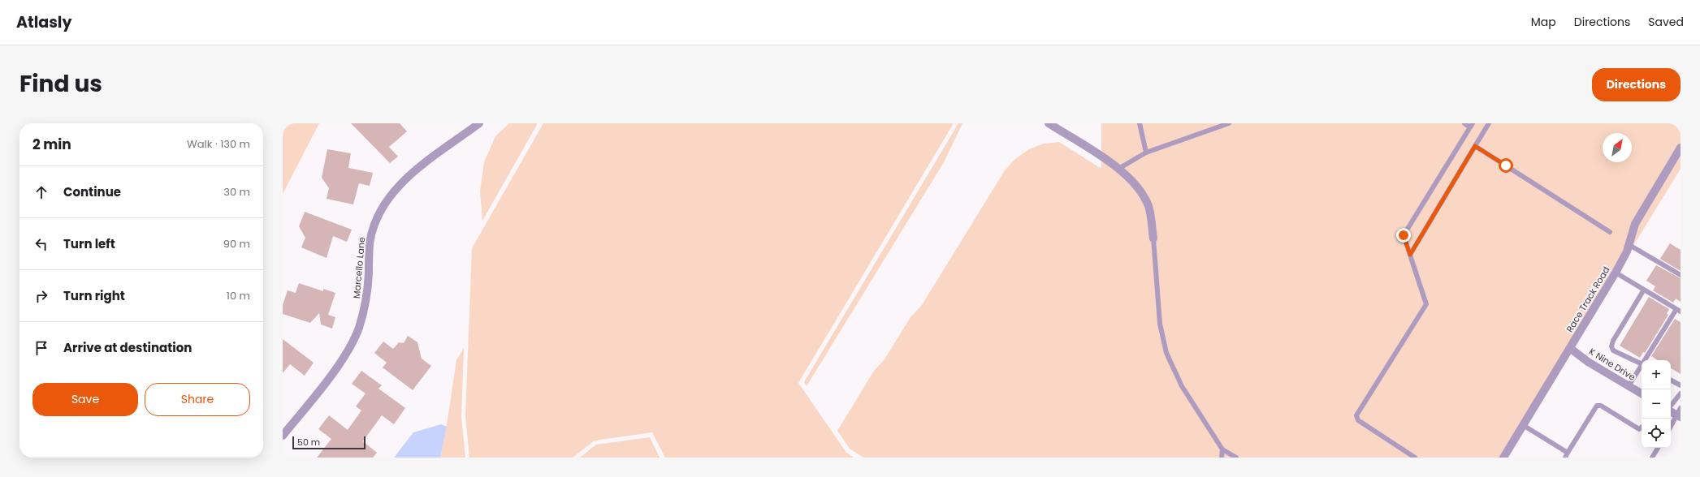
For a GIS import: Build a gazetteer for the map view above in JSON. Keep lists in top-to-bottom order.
{
  "streets": {
    "street": ["Marcello Lane", "Race Track Road", "K Nine Drive"]
  },
  "crossings": [
    ["Race Track Road", "K Nine Drive"]
  ],
  "scale_bar": "50 m",
  "north": "top right",
  "page": {
    "header": "Atlasly",
    "nav": ["Map", "Directions", "Saved"],
    "title": "Find us",
    "buttons": [
      "Directions",
      ["Save", "Share"]
    ],
    "heading": ["2 min", "Walk · 130 m"],
    "list": [
      ["Continue", "30 m"],
      ["Turn left", "90 m"],
      ["Turn right", "10 m"],
      "Arrive at destination"
    ],
    "map_buttons": ["+", "−"],
    "scale": "50 m"
  }
}
